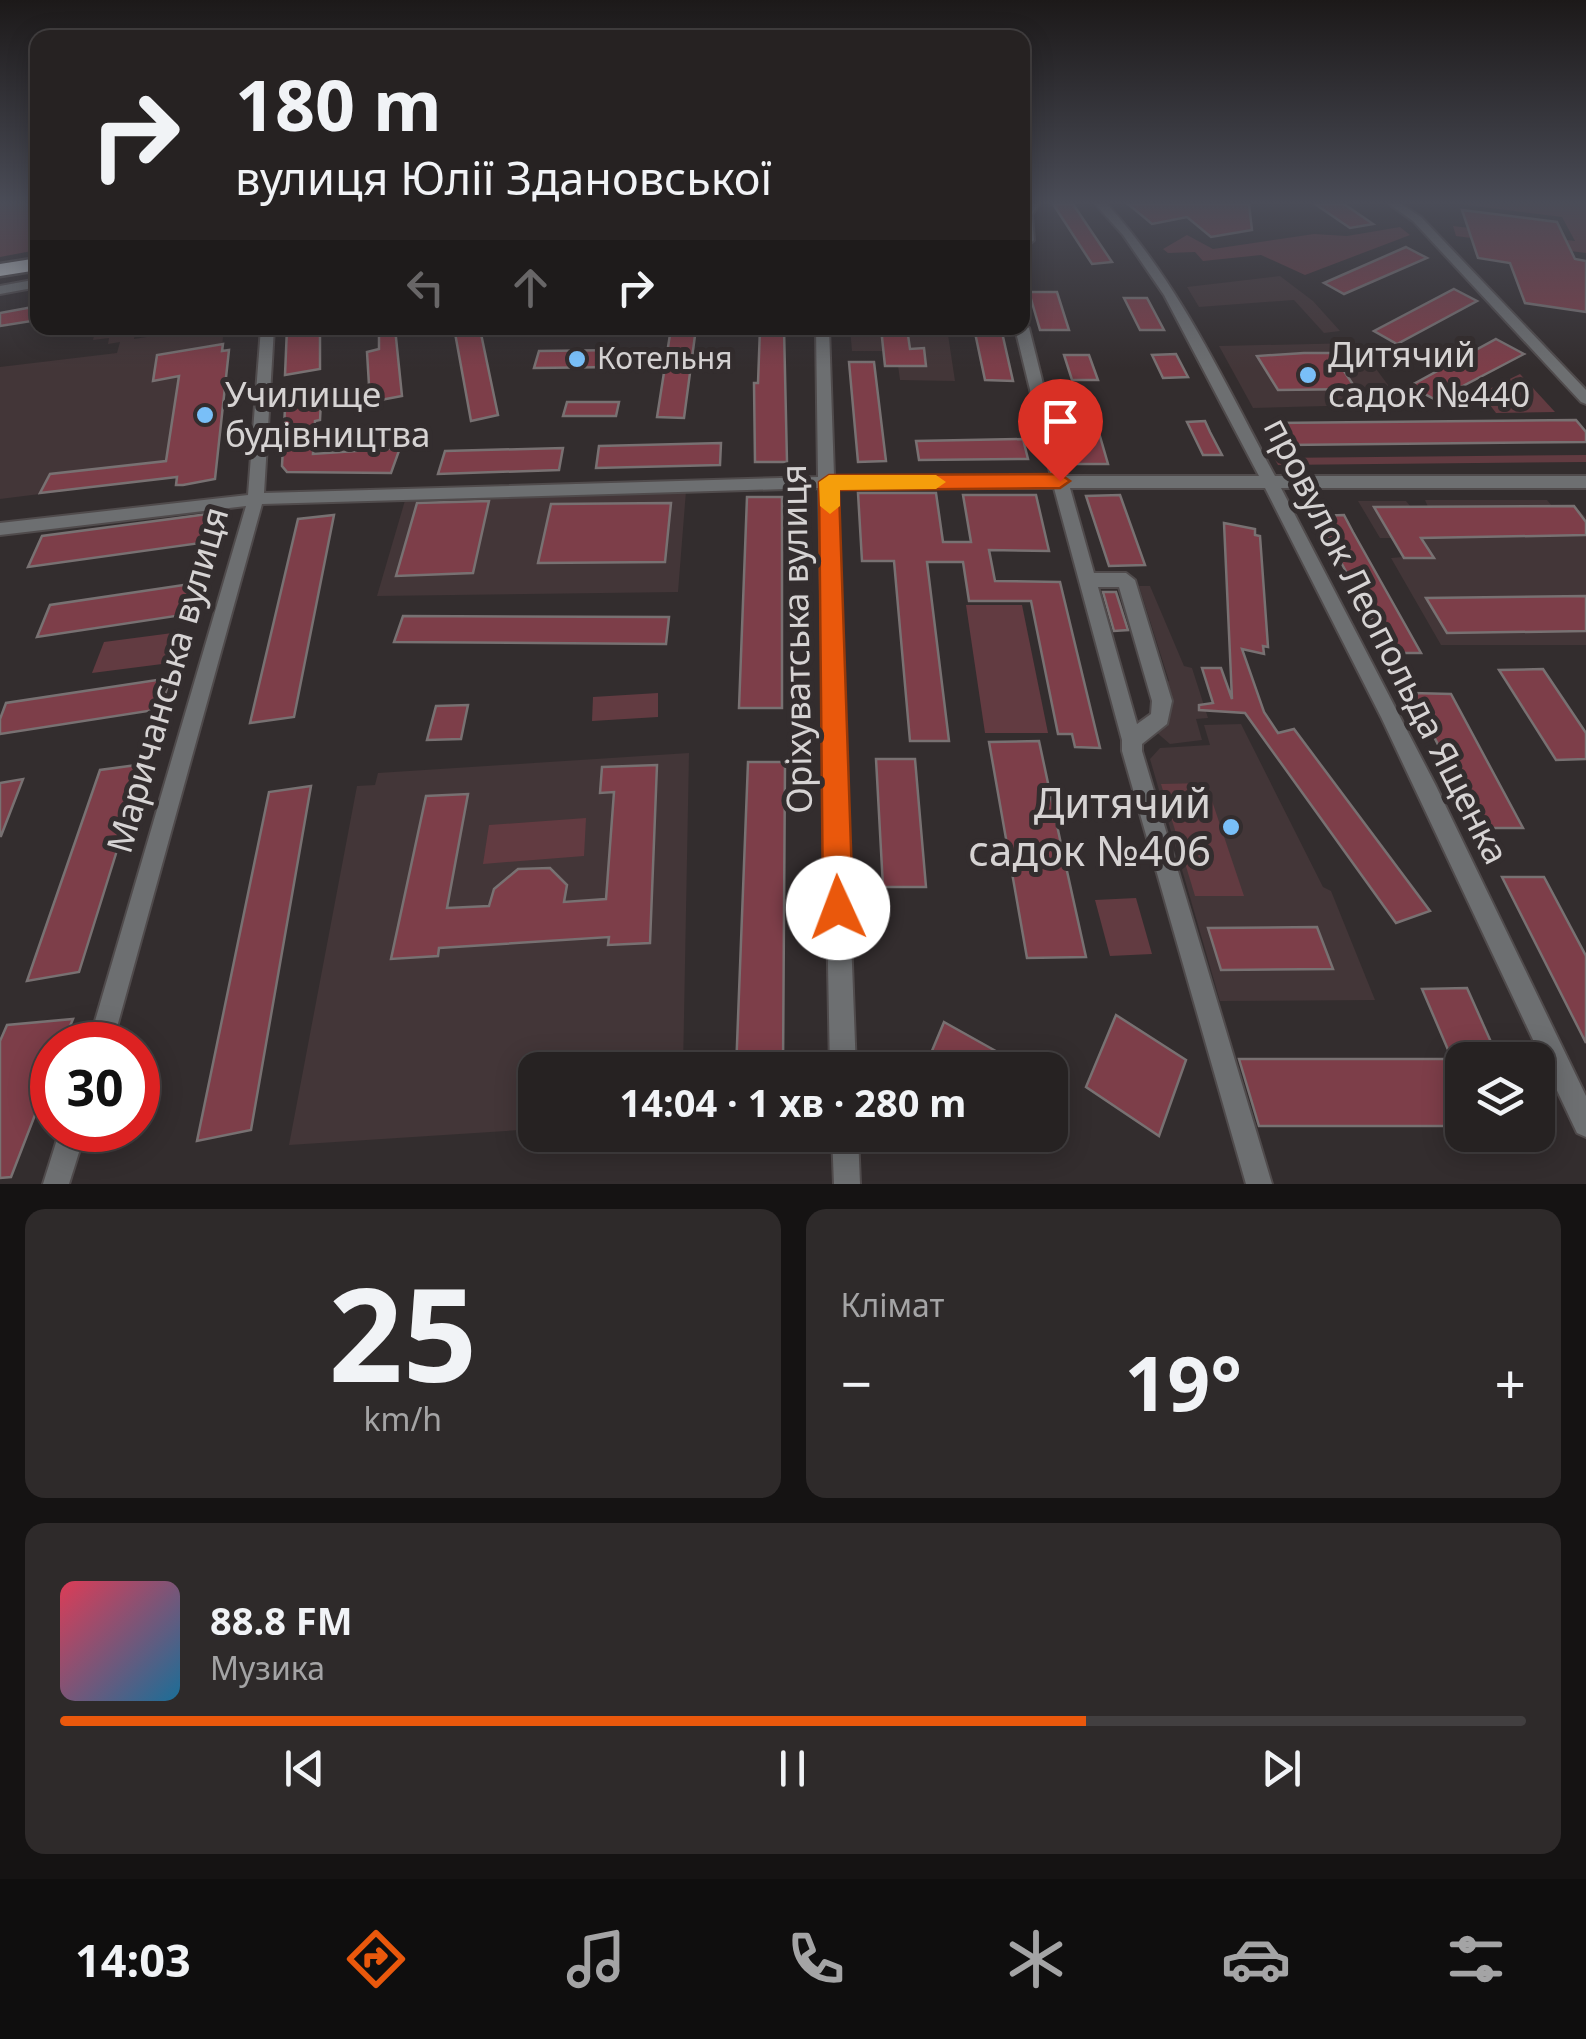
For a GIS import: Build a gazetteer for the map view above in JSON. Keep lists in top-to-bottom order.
{
  "streets": {
    "street": ["Оріхуватська вулиця", "провулок Леопольда Ященка", "Маричанська вулиця"]
  },
  "places": [
    "Котельня",
    "Дитячий садок №440",
    "Училище будівництва",
    "Дитячий садок №406"
  ],
  "page": {
    "turn": ["180 m", "вулиця Юлії Здановської"],
    "limit": "30",
    "trip": "14:04 · 1 хв · 280 m",
    "tile": [
      ["25", "km/h"],
      "Клімат"
    ],
    "heat": ["−", "19°", "+"],
    "song": ["88.8 FM", "Музика"],
    "tabs": "14:03"
  }
}
